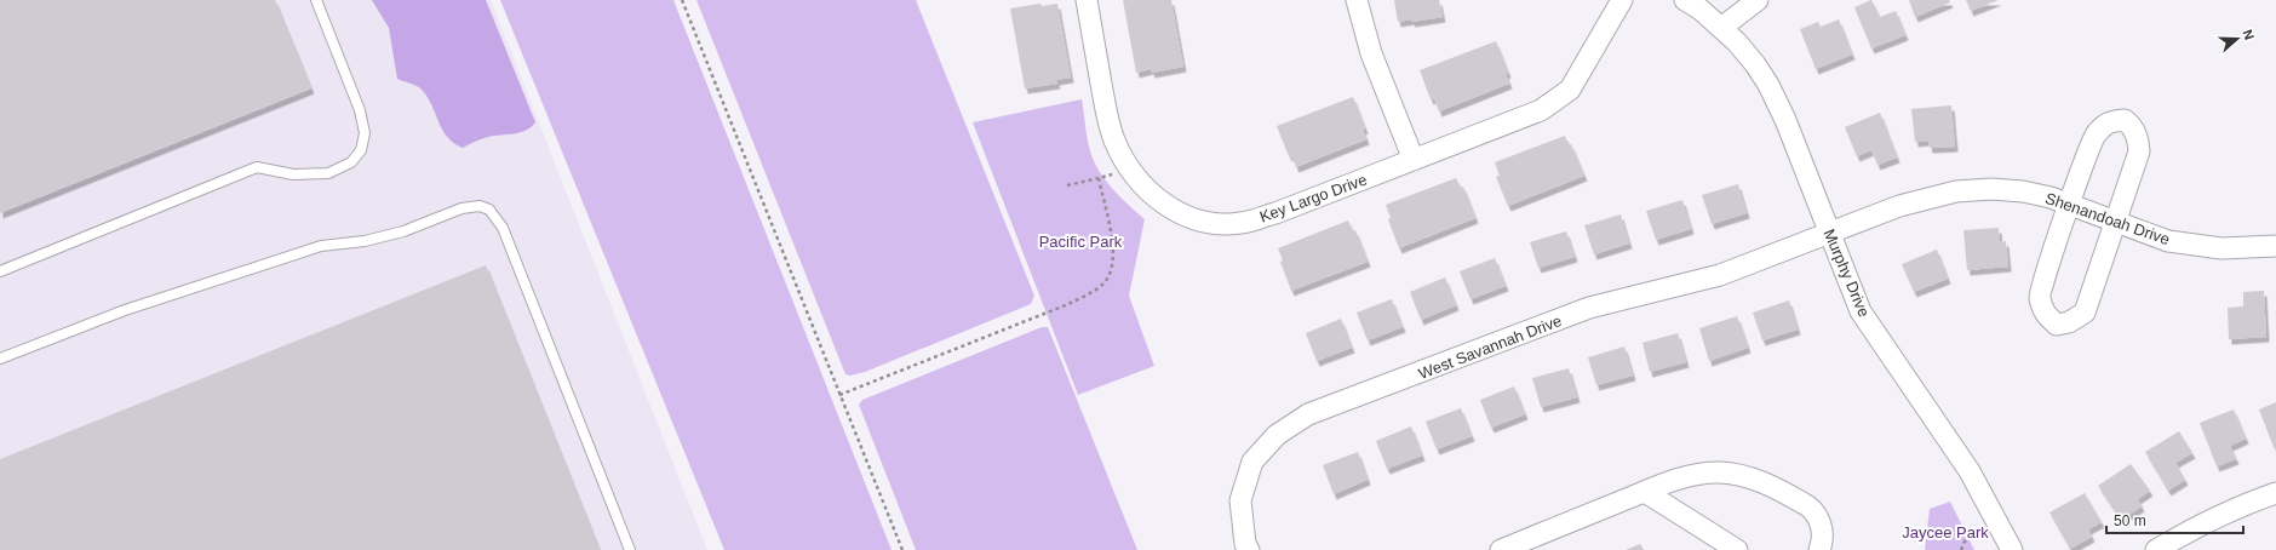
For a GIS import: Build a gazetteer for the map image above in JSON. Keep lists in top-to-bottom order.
{
  "streets": {
    "street": [
      "Key Largo Drive",
      "Shenandoah Drive",
      "Murphy Drive",
      "West Savannah Drive"
    ]
  },
  "crossings": [
    ["Shenandoah Drive", "Murphy Drive"],
    ["Shenandoah Drive", "West Savannah Drive"],
    ["Murphy Drive", "West Savannah Drive"]
  ],
  "parks": ["Pacific Park", "Jaycee Park"],
  "scale_bar": "50 m",
  "north": "right"
}
